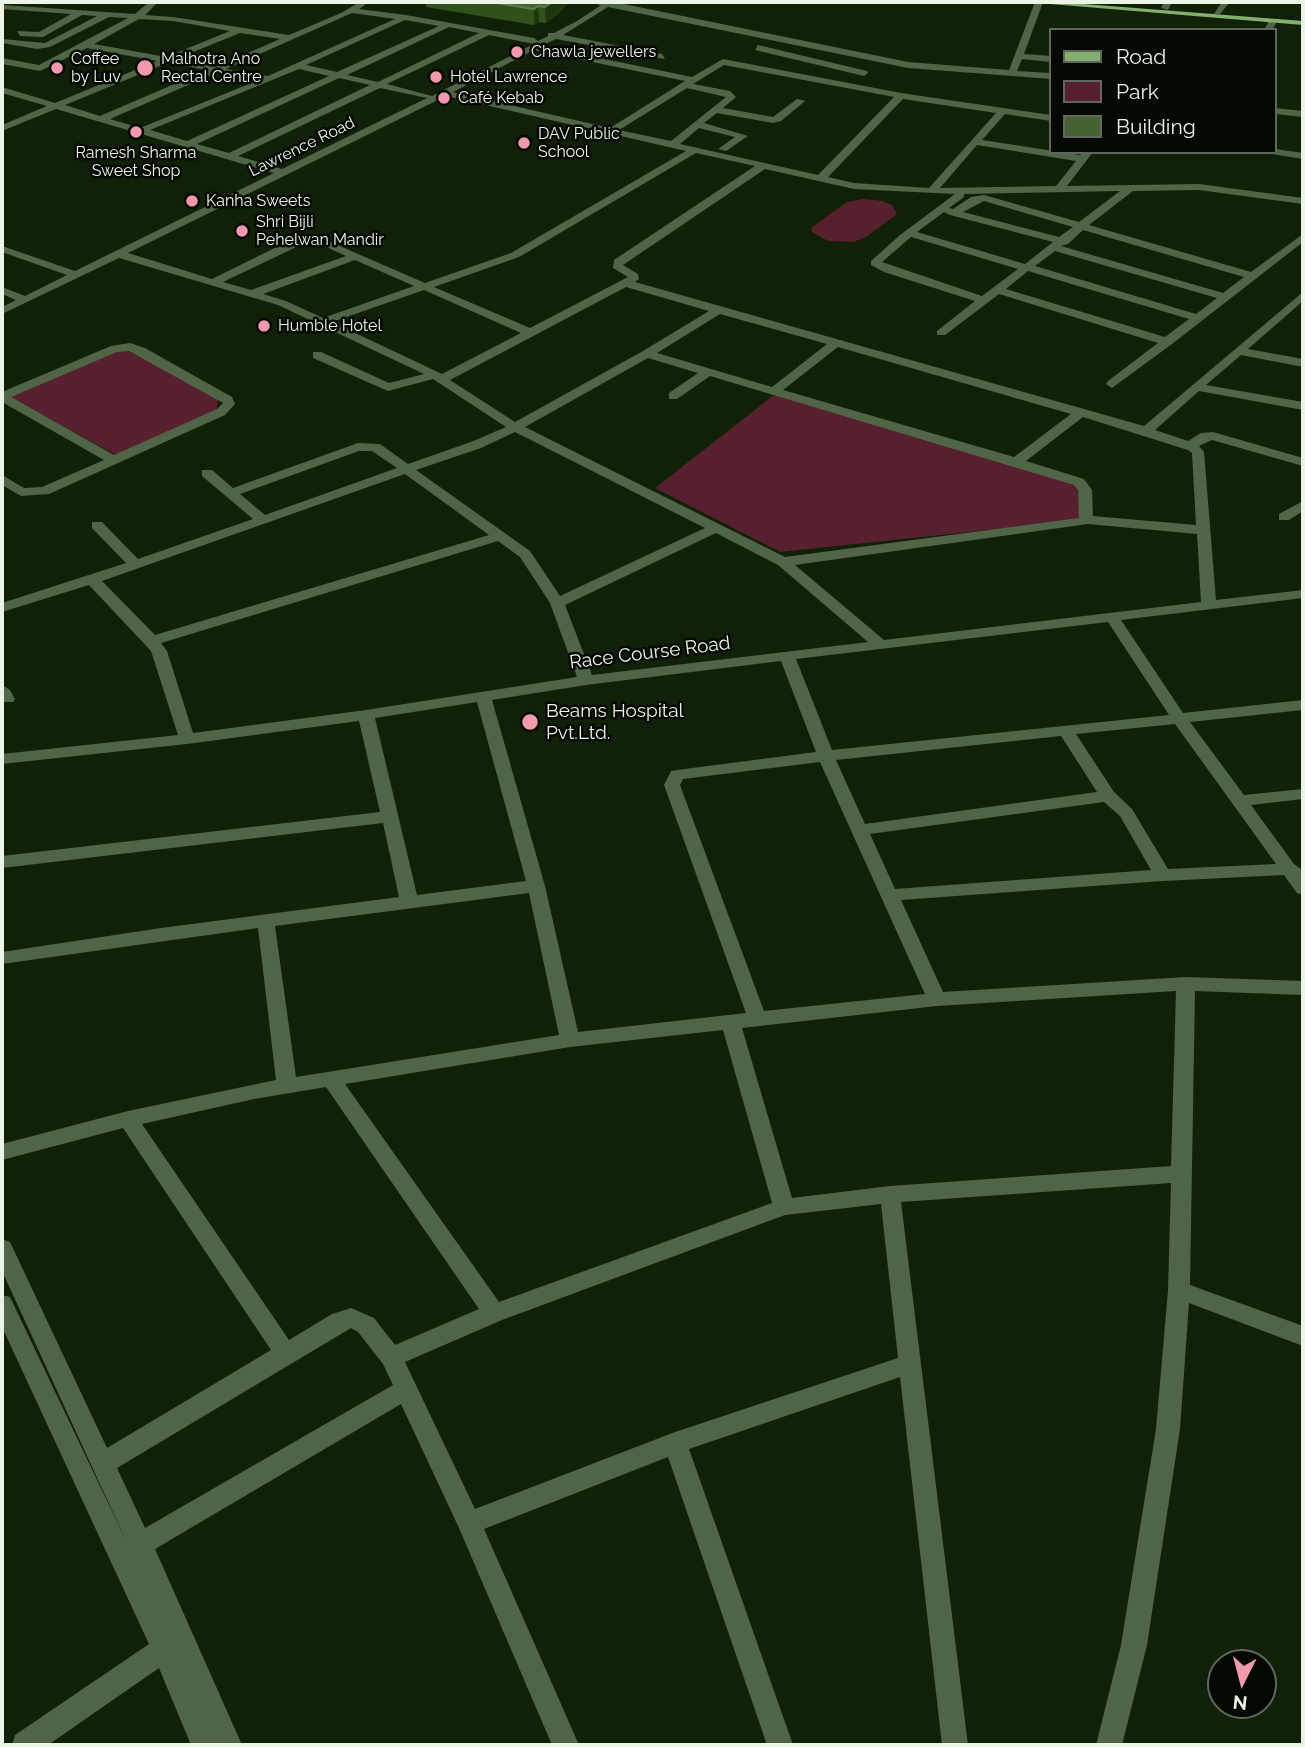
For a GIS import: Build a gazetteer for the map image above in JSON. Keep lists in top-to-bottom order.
{
  "streets": {
    "street": ["Lawrence Road", "Race Course Road"]
  },
  "places": [
    "Chawla jewellers",
    "Coffee by Luv",
    "Malhotra Ano Rectal Centre",
    "Hotel Lawrence",
    "Café Kebab",
    "Ramesh Sharma Sweet Shop",
    "DAV Public School",
    "Kanha Sweets",
    "Shri Bijli Pehelwan Mandir",
    "Humble Hotel",
    "Beams Hospital Pvt.Ltd."
  ],
  "legend": ["Road", "Park", "Building"],
  "north": "bottom"
}
